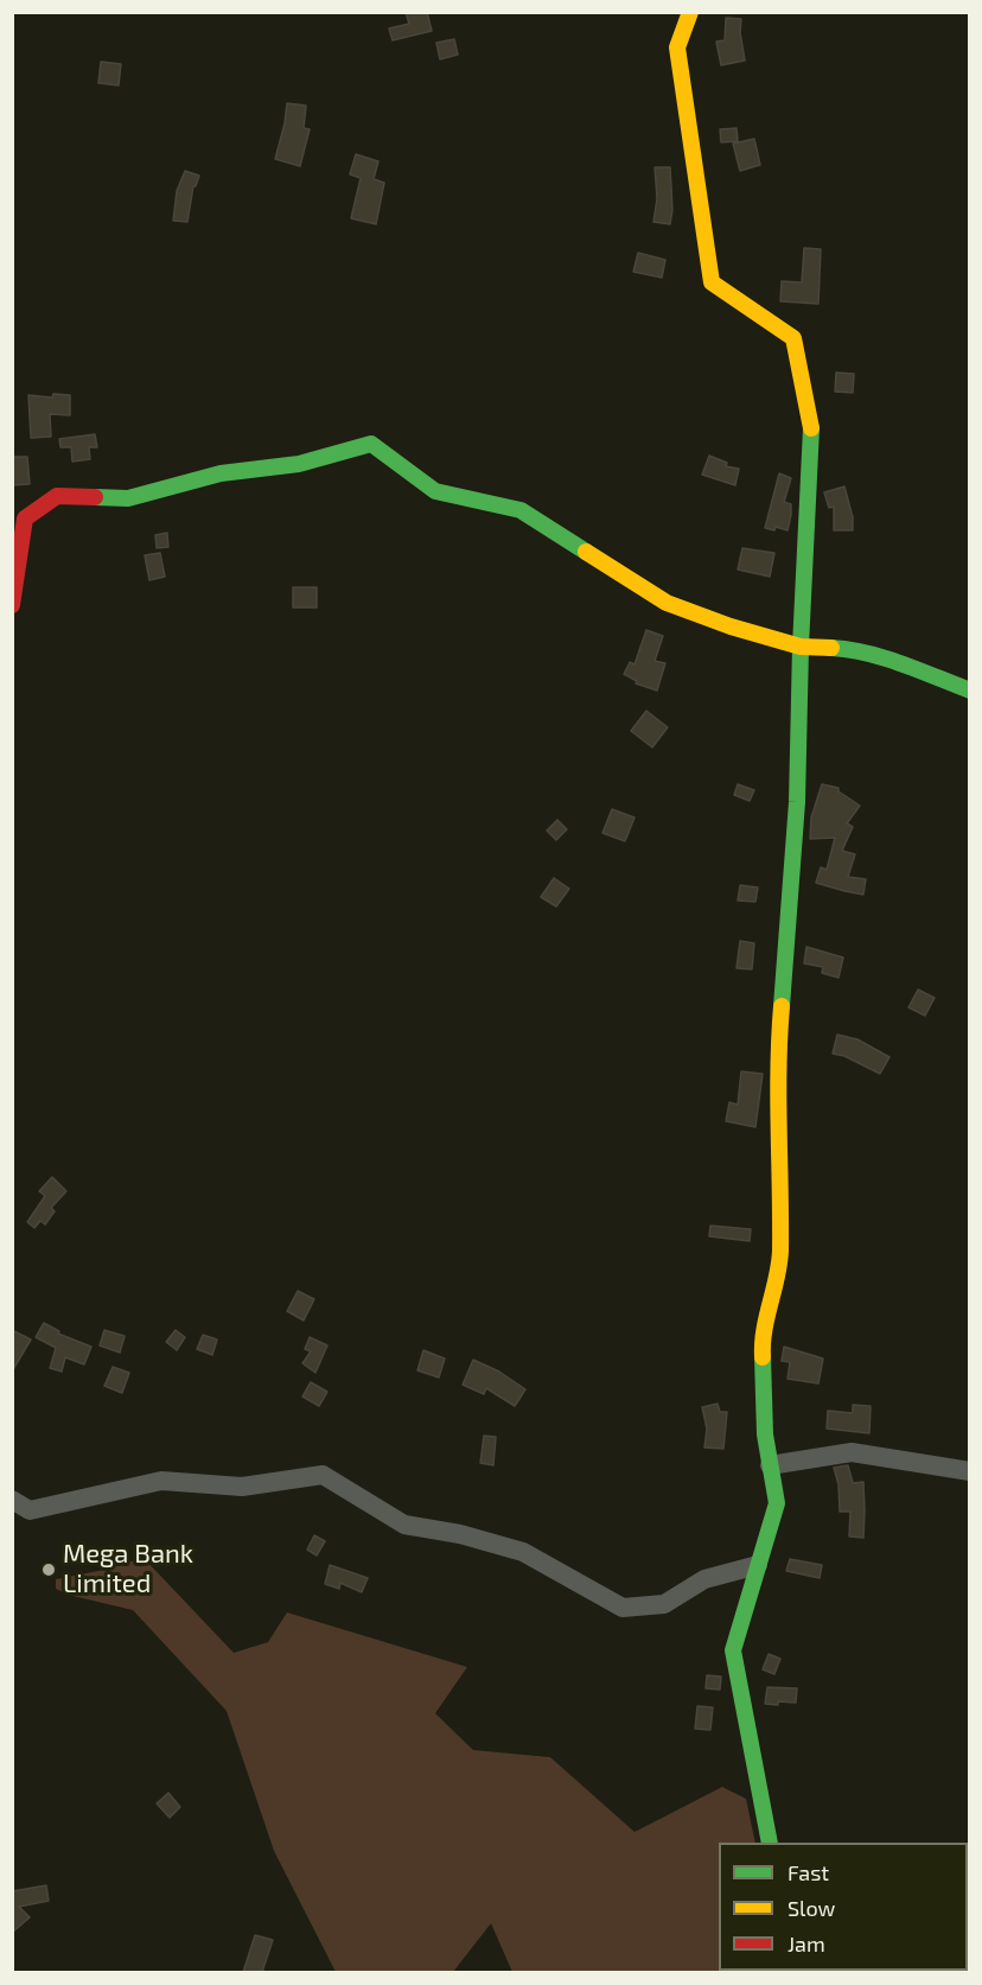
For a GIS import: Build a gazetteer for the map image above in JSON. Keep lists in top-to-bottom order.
{
  "places": ["Mega Bank Limited"],
  "legend": ["Fast", "Slow", "Jam"]
}
